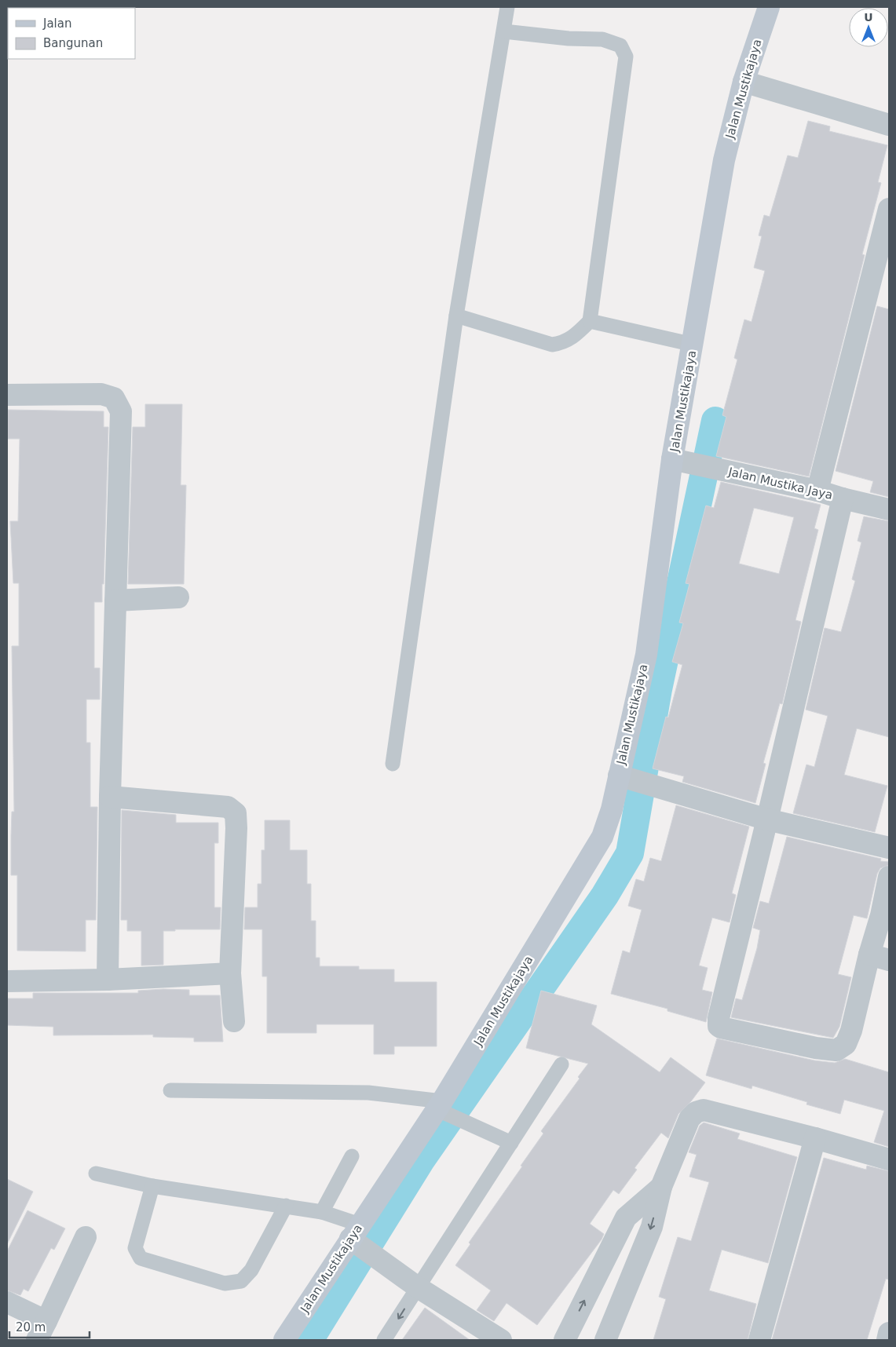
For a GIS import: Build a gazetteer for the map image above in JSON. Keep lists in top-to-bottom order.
{
  "streets": {
    "main road": ["Jalan Mustikajaya"],
    "street": ["Jalan Mustika Jaya"]
  },
  "crossings": [
    ["Jalan Mustikajaya", "Jalan Mustika Jaya"]
  ],
  "legend": ["Jalan", "Bangunan"],
  "scale_bar": "20 m",
  "north": "top"
}
